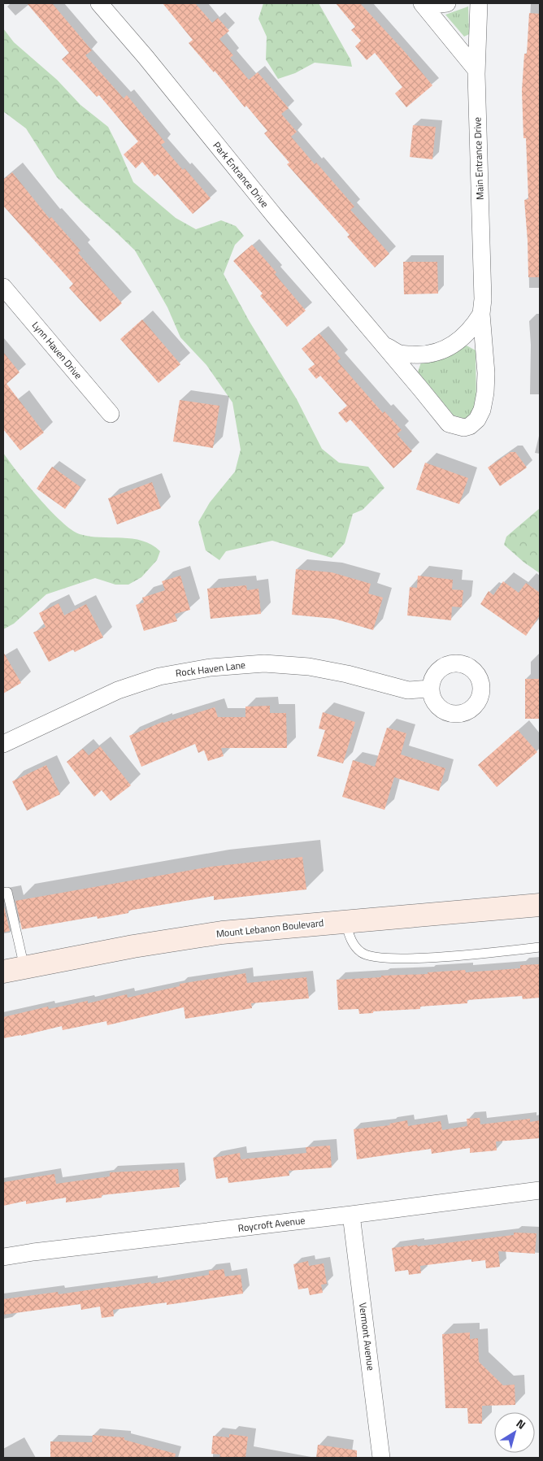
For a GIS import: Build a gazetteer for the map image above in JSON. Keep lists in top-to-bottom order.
{
  "streets": {
    "street": [
      "Main Entrance Drive",
      "Park Entrance Drive",
      "Lynn Haven Drive",
      "Rock Haven Lane",
      "Mount Lebanon Boulevard",
      "Roycroft Avenue",
      "Vermont Avenue"
    ]
  },
  "crossings": [
    ["Main Entrance Drive", "Park Entrance Drive"],
    ["Roycroft Avenue", "Vermont Avenue"]
  ],
  "north": "top right"
}
